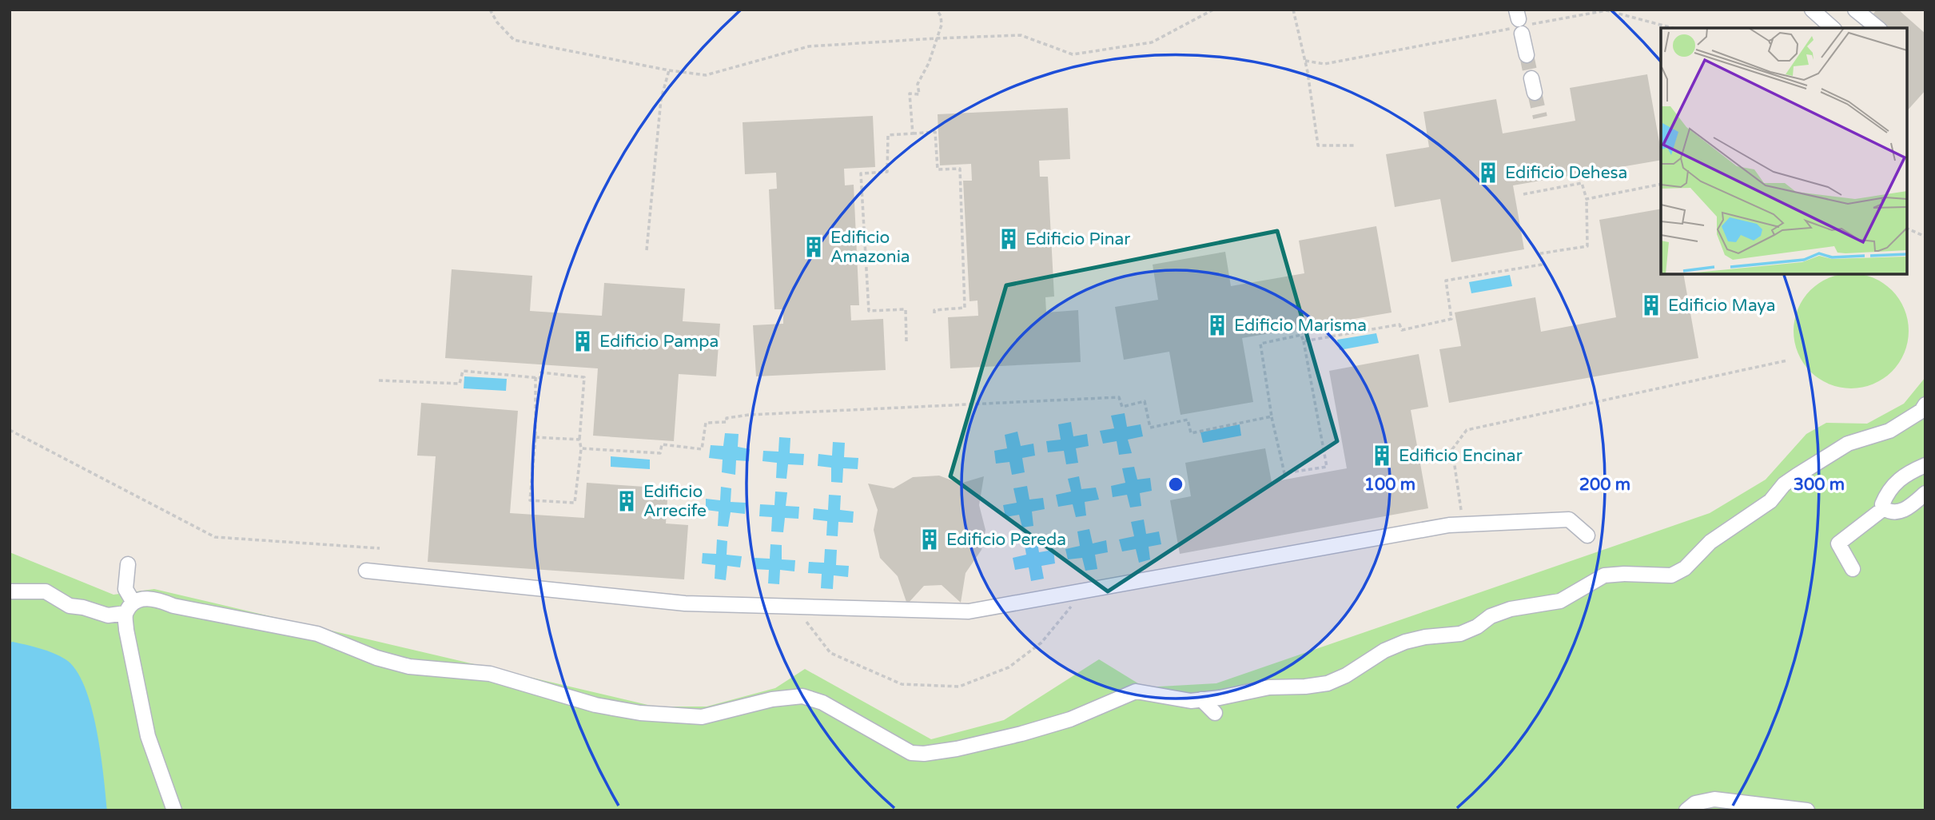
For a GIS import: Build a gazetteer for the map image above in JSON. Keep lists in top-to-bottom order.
{
  "places": {
    "building": [
      "Edificio Dehesa",
      "Edificio Pinar",
      "Edificio Amazonia",
      "Edificio Maya",
      "Edificio Marisma",
      "Edificio Pampa",
      "Edificio Encinar",
      "Edificio Arrecife",
      "Edificio Pereda"
    ]
  },
  "rings": ["100 m", "200 m", "300 m"]
}
